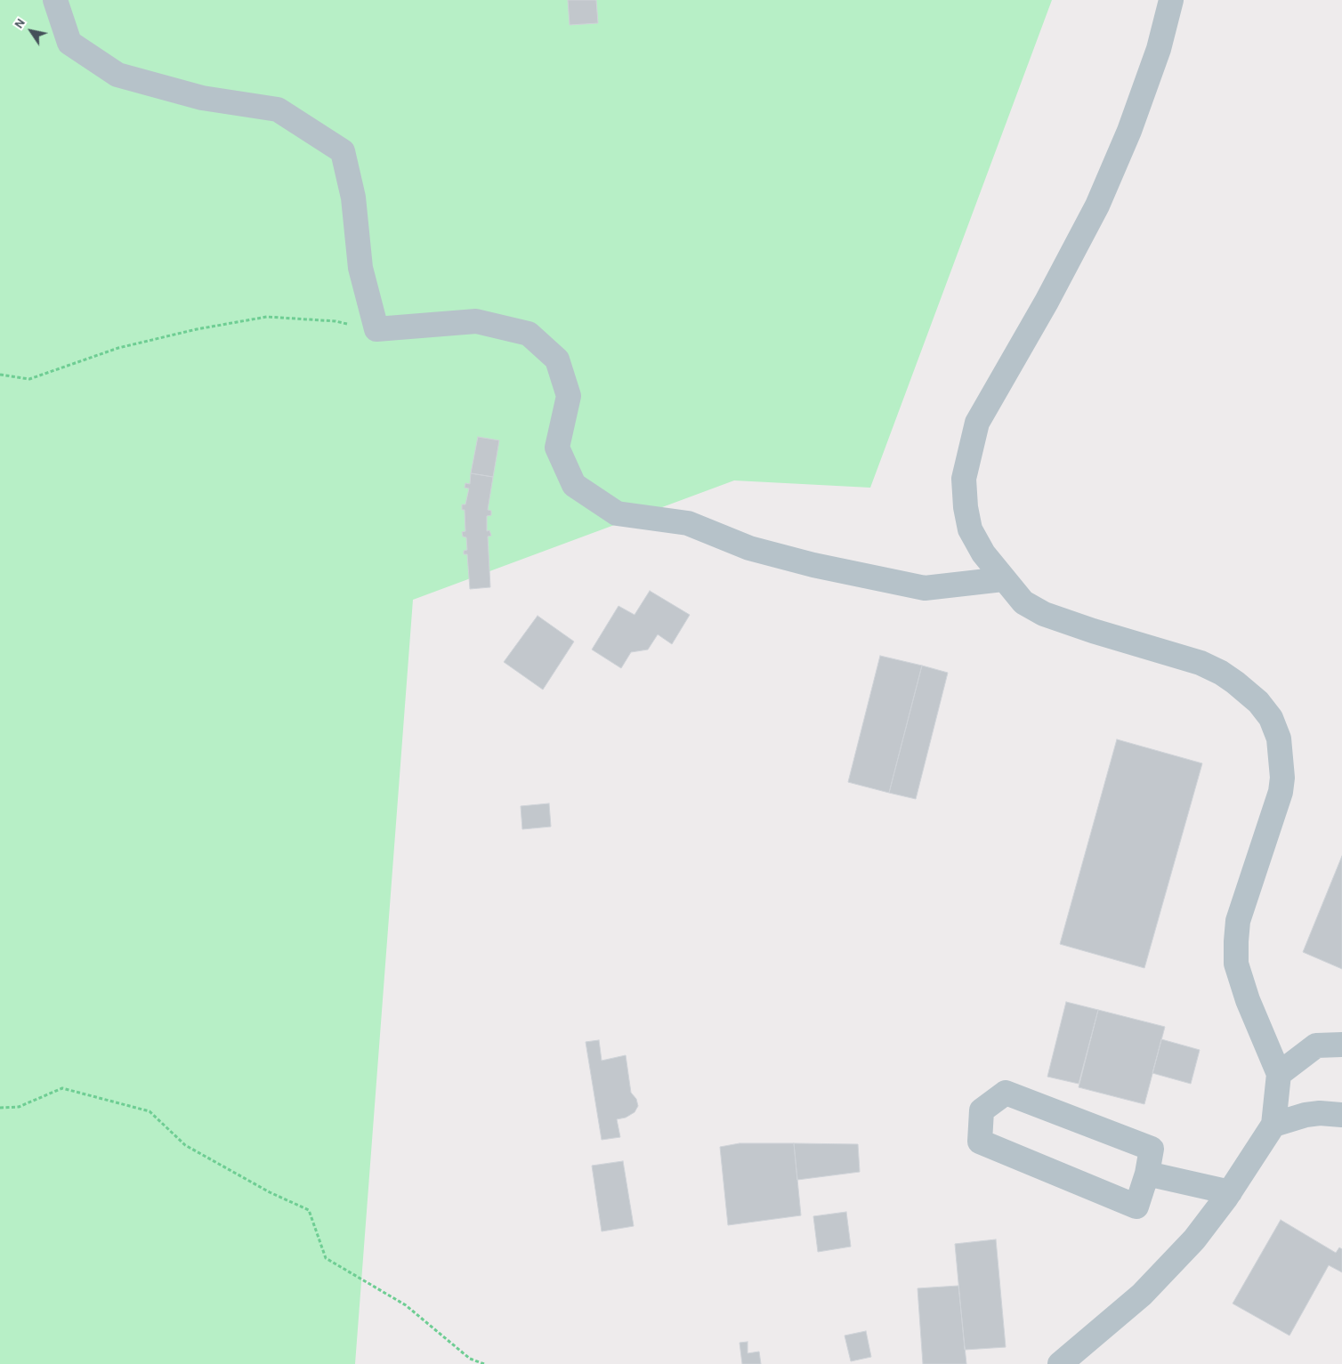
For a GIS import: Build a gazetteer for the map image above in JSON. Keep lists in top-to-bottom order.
{
  "north": "top left"
}
